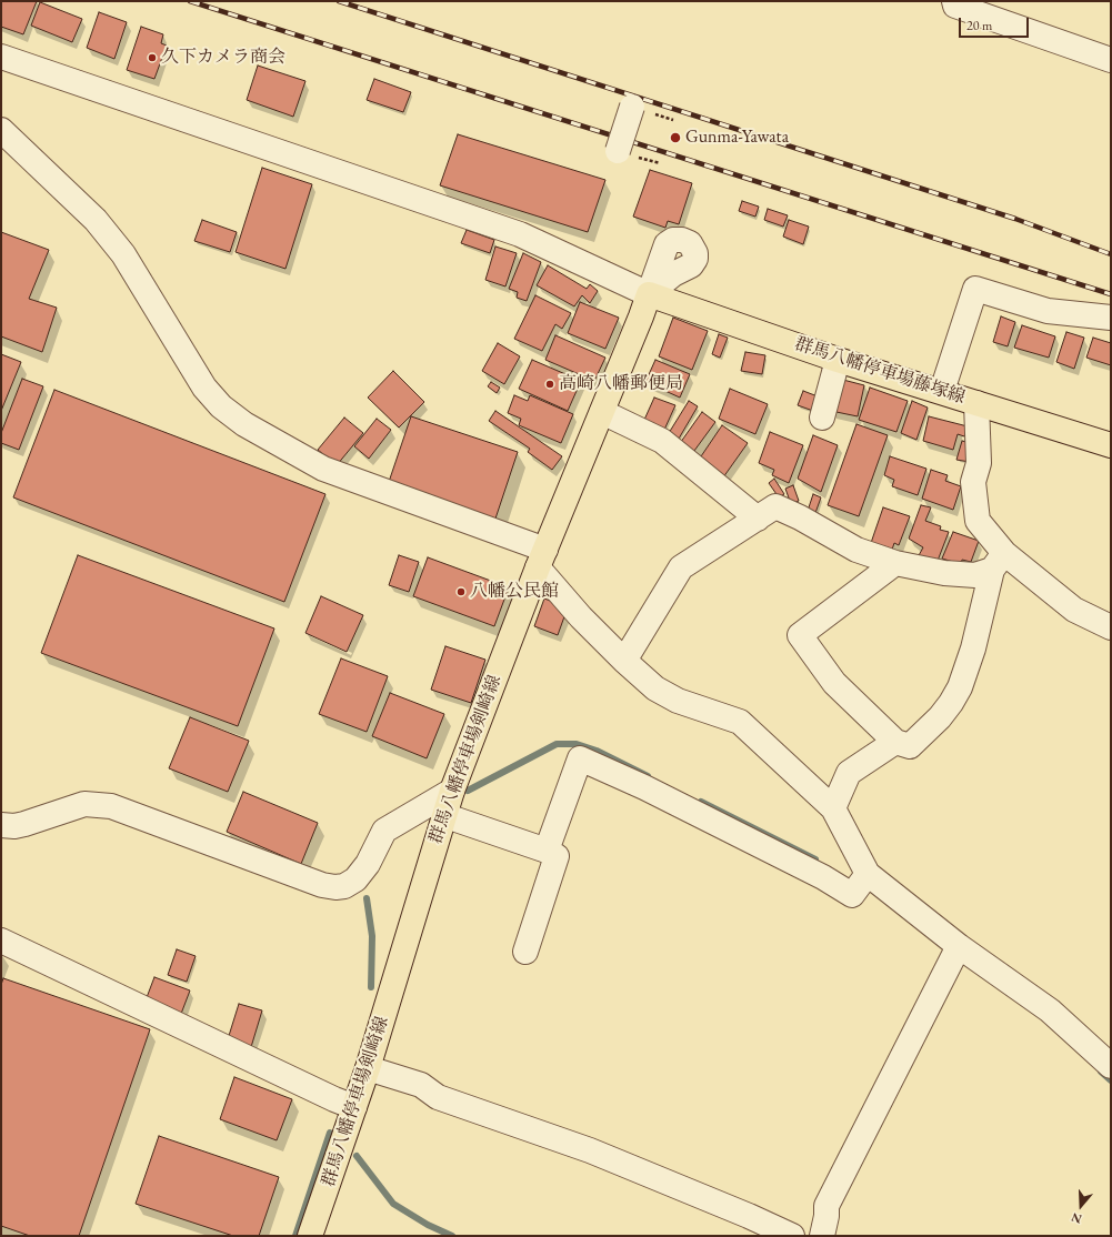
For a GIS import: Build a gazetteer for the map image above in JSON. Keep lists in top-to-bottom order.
{
  "streets": {
    "main road": ["群馬八幡停車場藤塚線", "群馬八幡停車場剣崎線"]
  },
  "crossings": [
    ["群馬八幡停車場藤塚線", "群馬八幡停車場剣崎線"]
  ],
  "places": [
    "久下カメラ商会",
    "Gunma-Yawata",
    "高崎八幡郵便局",
    "八幡公民館"
  ],
  "scale_bar": "20 m",
  "north": "bottom"
}
